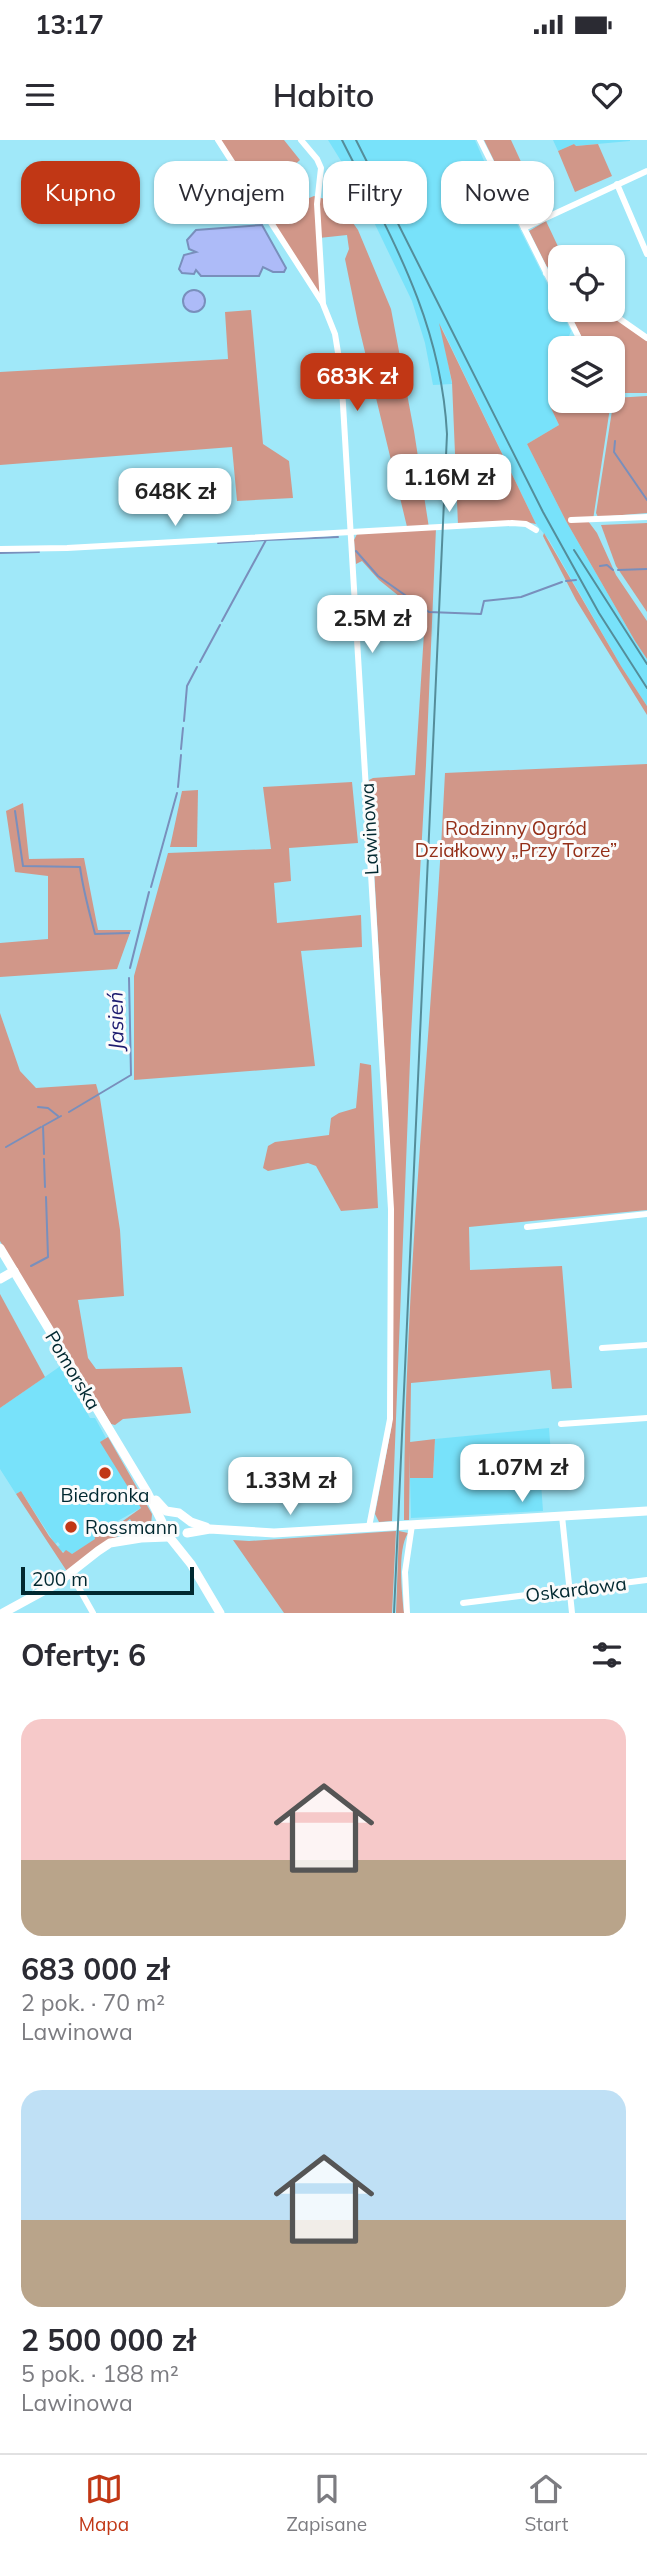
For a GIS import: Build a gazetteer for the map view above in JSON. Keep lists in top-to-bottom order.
{
  "streets": {
    "street": ["Lawinowa", "Pomorska", "Oskardowa"]
  },
  "water": ["Jasień"],
  "parks": ["Rodzinny Ogród Działkowy „Przy Torze”"],
  "places": ["Biedronka", "Rossmann"],
  "scale_bar": "200 m",
  "page": {
    "status": "13:17",
    "header": "Habito",
    "chip": [
      "Kupno",
      "Wynajem",
      "Filtry",
      "Nowe"
    ],
    "price": [
      "683K zł",
      "1.16M zł",
      "648K zł",
      "2.5M zł",
      "1.07M zł",
      "1.33M zł"
    ],
    "scale": "200 m",
    "heading": "Oferty: 6",
    "list": [
      {
        "name": "683 000 zł",
        "note": "2 pok. · 70 m² · Lawinowa"
      },
      {
        "name": "2 500 000 zł",
        "note": "5 pok. · 188 m² · Lawinowa"
      }
    ],
    "tabs": ["Mapa", "Zapisane", "Start"]
  }
}
